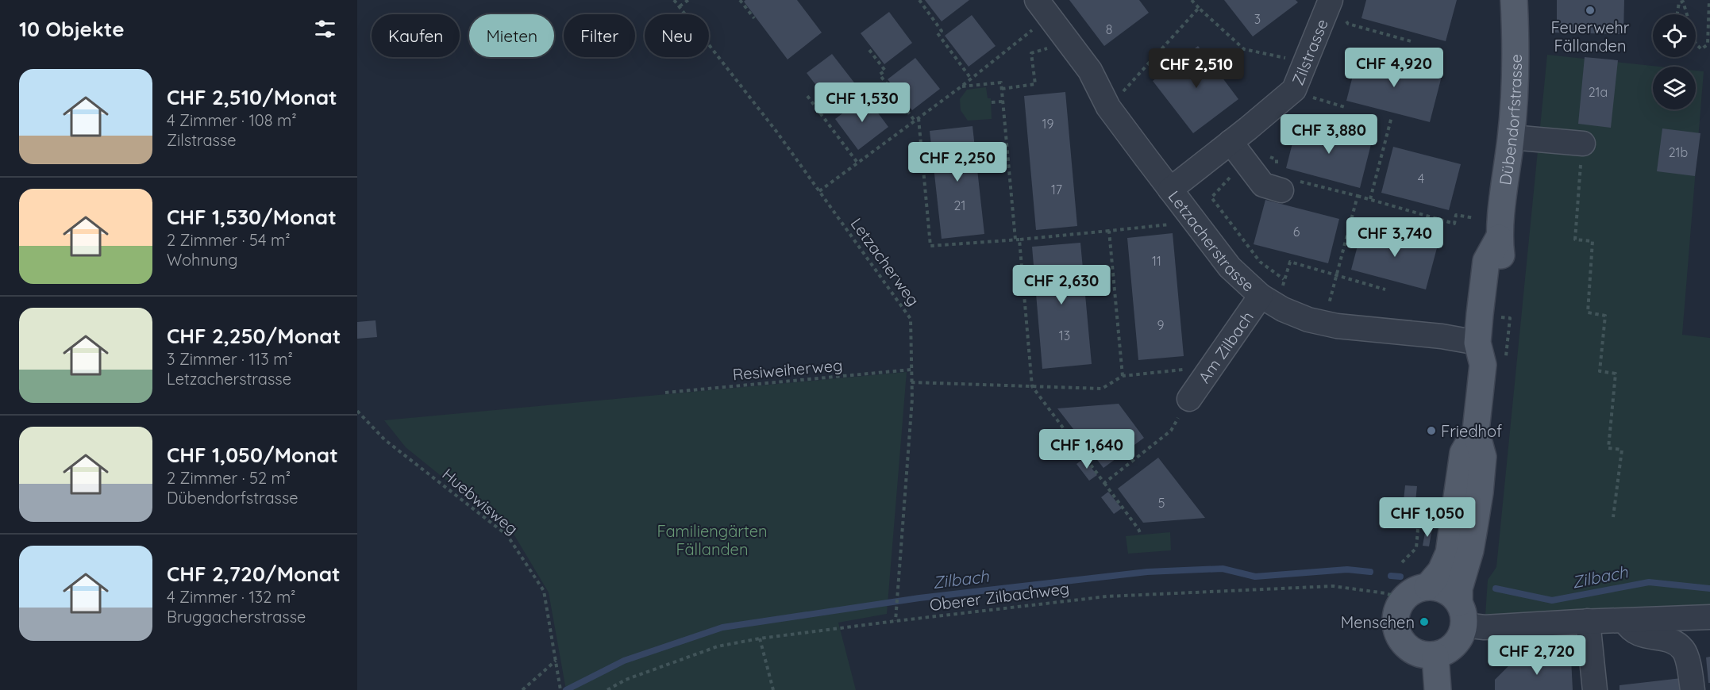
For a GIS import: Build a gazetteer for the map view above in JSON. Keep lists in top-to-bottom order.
{
  "streets": {
    "main road": ["Dübendorfstrasse"],
    "street": ["Zilstrasse", "Letzacherstrasse", "Am Zilbach"],
    "path": [
      "Letzacherweg",
      "Resiweiherweg",
      "Huebwisweg",
      "Oberer Zilbachweg"
    ]
  },
  "crossings": [
    ["Zilstrasse", "Letzacherstrasse"],
    ["Dübendorfstrasse", "Letzacherstrasse"],
    ["Dübendorfstrasse", "Oberer Zilbachweg"],
    ["Letzacherstrasse", "Am Zilbach"],
    ["Letzacherweg", "Resiweiherweg"],
    ["Letzacherweg", "Oberer Zilbachweg"]
  ],
  "water": ["Zilbach"],
  "parks": ["Familiengärten Fällanden"],
  "places": ["Feuerwehr Fällanden", "Friedhof", "Menschen"],
  "house_numbers": [
    "3",
    "8",
    "21a",
    "19",
    "21b",
    "4",
    "17",
    "21",
    "6",
    "11",
    "9",
    "13",
    "5"
  ],
  "page": {
    "heading": "10 Objekte",
    "chip": [
      "Kaufen",
      "Mieten",
      "Filter",
      "Neu"
    ],
    "price": [
      "CHF 4,920",
      "CHF 2,510",
      "CHF 1,530",
      "CHF 3,880",
      "CHF 2,250",
      "CHF 3,740",
      "CHF 2,630",
      "CHF 1,640",
      "CHF 1,050",
      "CHF 2,720"
    ],
    "list": [
      {
        "name": "CHF 2,510/Monat",
        "note": "4 Zimmer · 108 m² · Zilstrasse"
      },
      {
        "name": "CHF 1,530/Monat",
        "note": "2 Zimmer · 54 m² · Wohnung"
      },
      {
        "name": "CHF 2,250/Monat",
        "note": "3 Zimmer · 113 m² · Letzacherstrasse"
      },
      {
        "name": "CHF 1,050/Monat",
        "note": "2 Zimmer · 52 m² · Dübendorfstrasse"
      },
      {
        "name": "CHF 2,720/Monat",
        "note": "4 Zimmer · 132 m² · Bruggacherstrasse"
      }
    ]
  }
}
